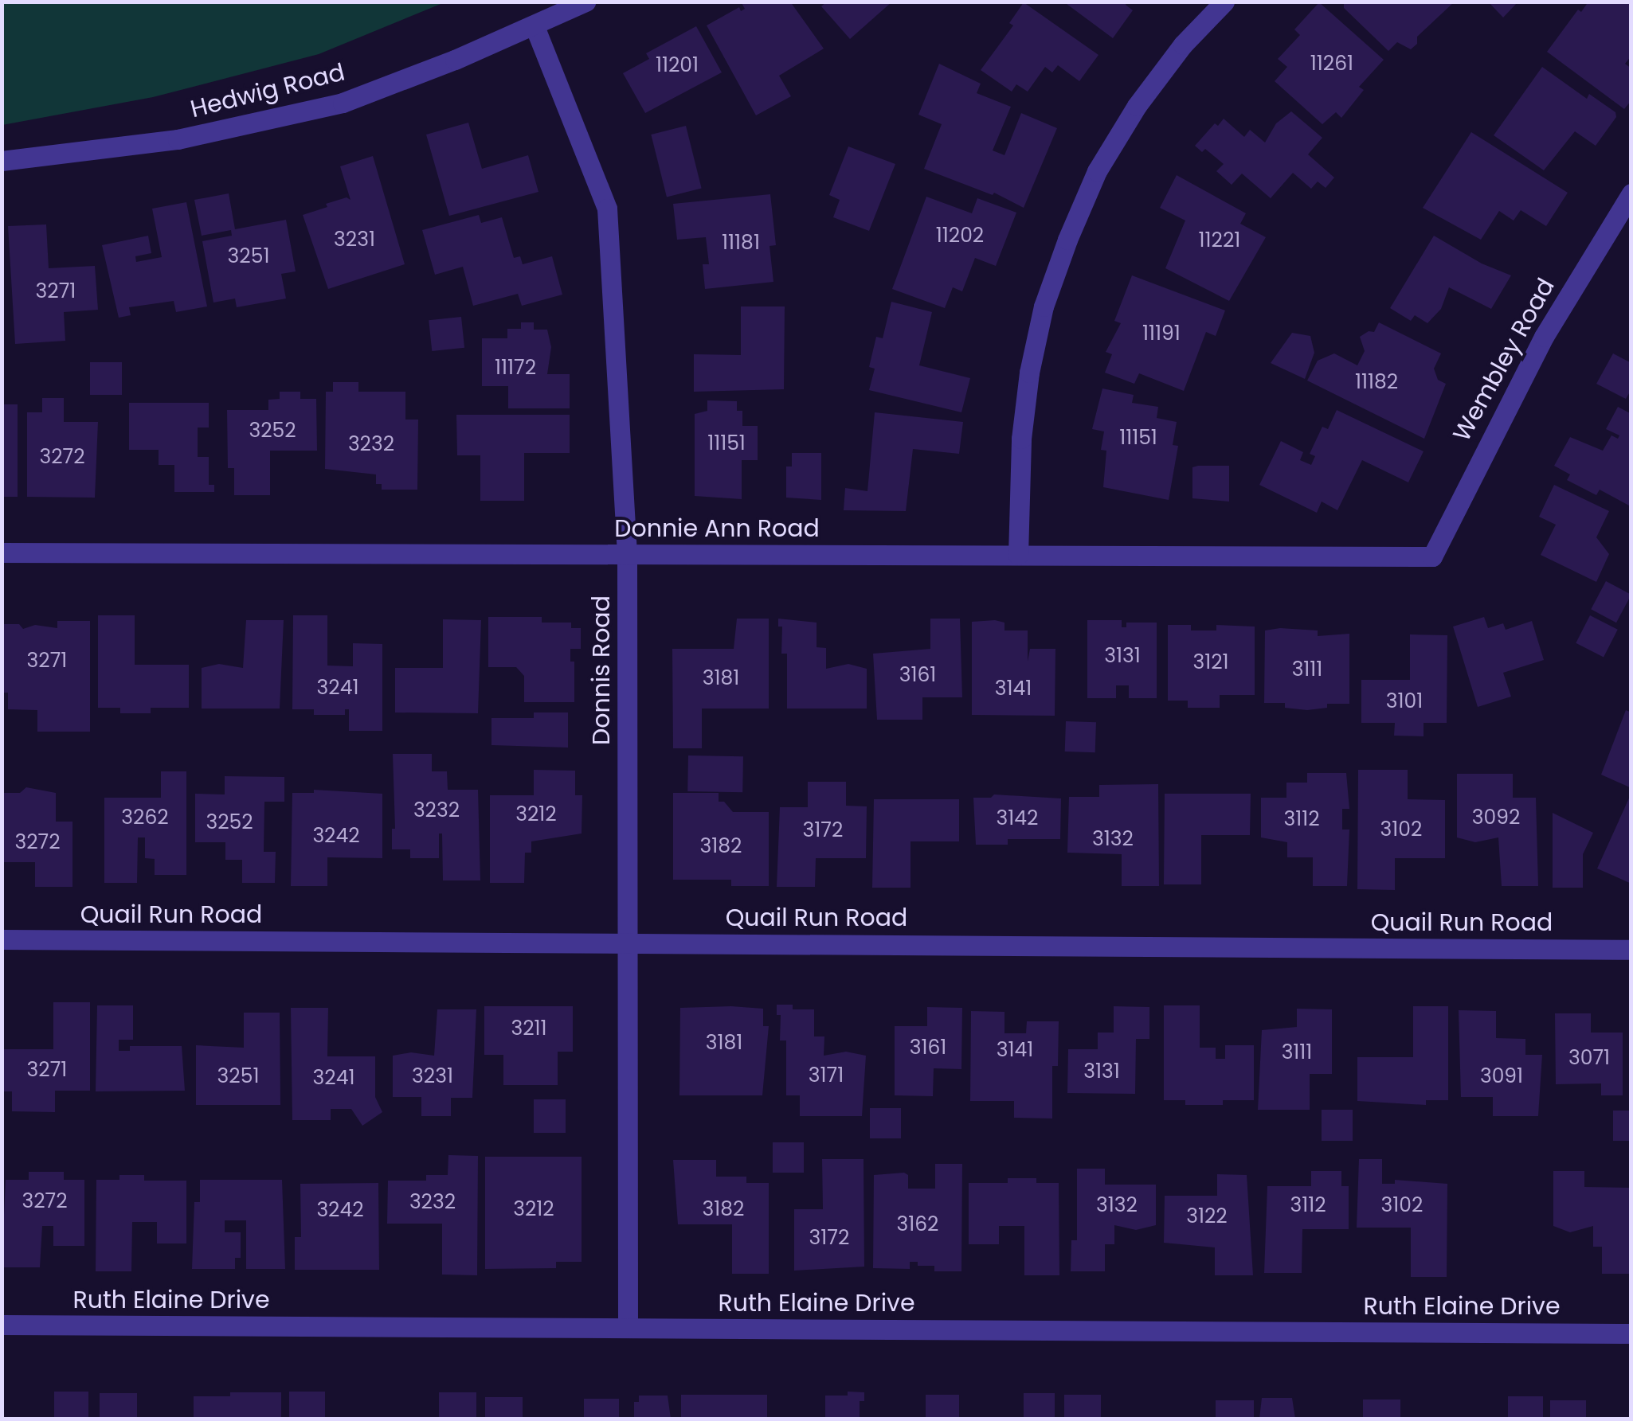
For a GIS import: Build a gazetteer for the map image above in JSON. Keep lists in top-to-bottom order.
{
  "streets": {
    "street": [
      "Hedwig Road",
      "Wembley Road",
      "Donnie Ann Road",
      "Donnis Road",
      "Quail Run Road",
      "Ruth Elaine Drive"
    ]
  },
  "crossings": [
    ["Hedwig Road", "Donnis Road"],
    ["Wembley Road", "Donnie Ann Road"],
    ["Donnie Ann Road", "Donnis Road"],
    ["Donnis Road", "Quail Run Road"],
    ["Donnis Road", "Ruth Elaine Drive"]
  ],
  "house_numbers": [
    "11261",
    "11201",
    "11202",
    "3231",
    "11221",
    "11181",
    "3251",
    "3271",
    "11191",
    "11172",
    "11182",
    "3252",
    "11151",
    "11151",
    "3232",
    "3272",
    "3131",
    "3271",
    "3121",
    "3111",
    "3161",
    "3181",
    "3241",
    "3141",
    "3101",
    "3232",
    "3212",
    "3262",
    "3092",
    "3142",
    "3112",
    "3252",
    "3102",
    "3172",
    "3242",
    "3132",
    "3272",
    "3182",
    "3211",
    "3181",
    "3161",
    "3141",
    "3111",
    "3071",
    "3271",
    "3131",
    "3171",
    "3251",
    "3231",
    "3091",
    "3241",
    "3272",
    "3232",
    "3132",
    "3112",
    "3102",
    "3212",
    "3182",
    "3242",
    "3122",
    "3162",
    "3172"
  ]
}
